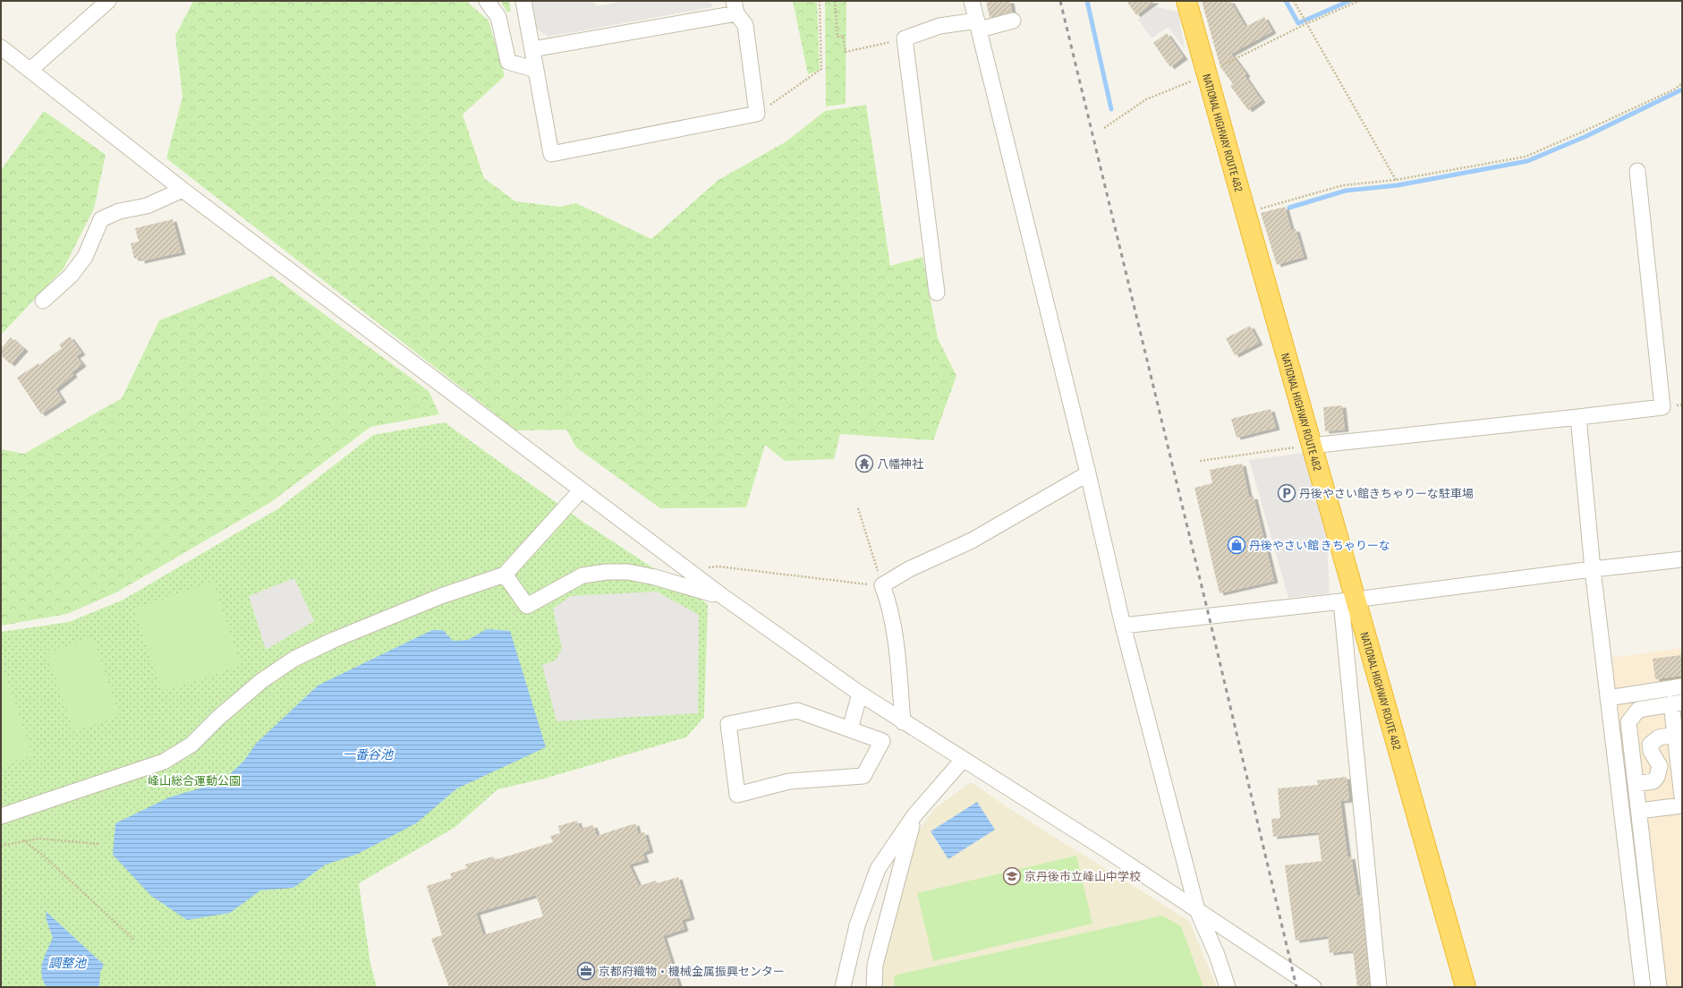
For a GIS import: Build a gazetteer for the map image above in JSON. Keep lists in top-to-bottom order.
{
  "streets": {
    "highway": ["NATIONAL HIGHWAY ROUTE 482"]
  },
  "water": ["一番谷池", "調整池"],
  "parks": ["峰山総合運動公園"],
  "places": {
    "temple": ["八幡神社"],
    "parking": ["丹後やさい館きちゃりーな駐車場"],
    "shop": ["丹後やさい館 きちゃりーな"],
    "school or university": ["京丹後市立峰山中学校"],
    "office": ["京都府織物・機械金属振興センター"]
  }
}
